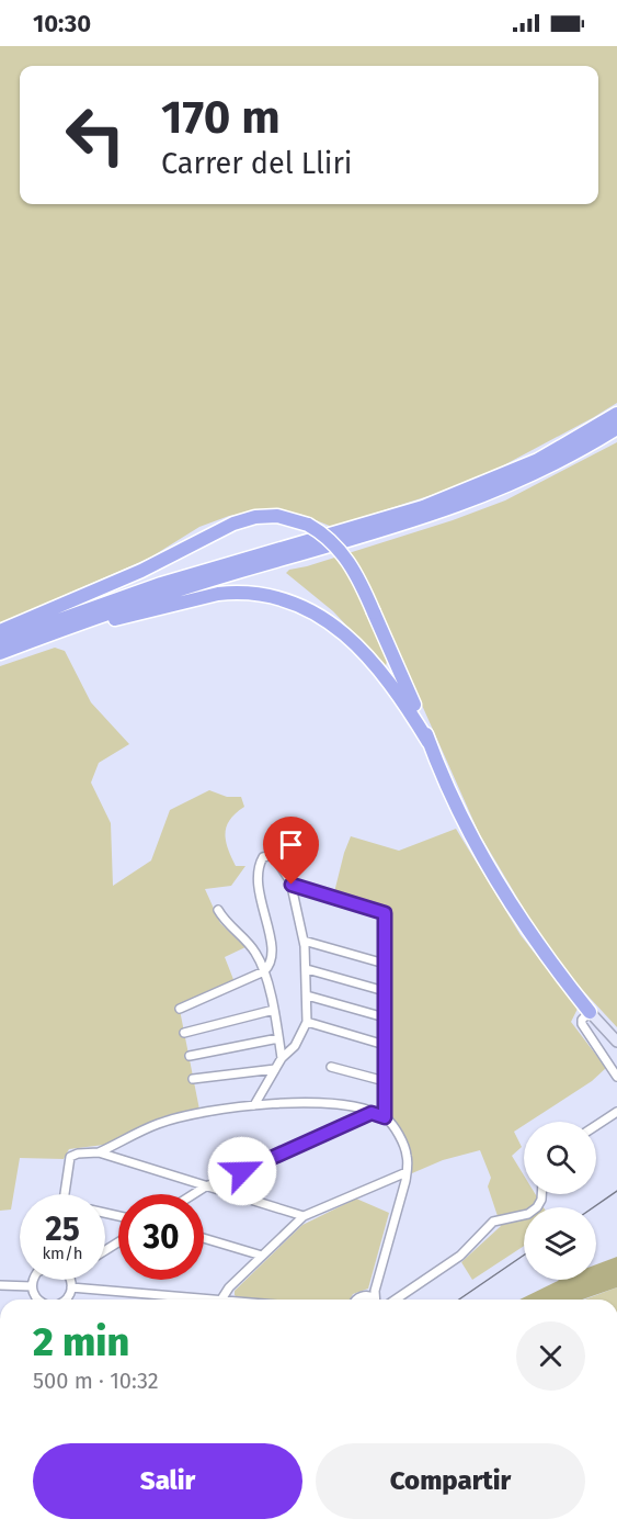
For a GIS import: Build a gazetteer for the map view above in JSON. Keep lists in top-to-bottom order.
{
  "page": {
    "status": "10:30",
    "turn": ["170 m", "Carrer del Lliri"],
    "speed": "25 km/h",
    "limit": "30",
    "heading": ["2 min", "500 m · 10:32"],
    "buttons": ["Salir", "Compartir"]
  }
}
